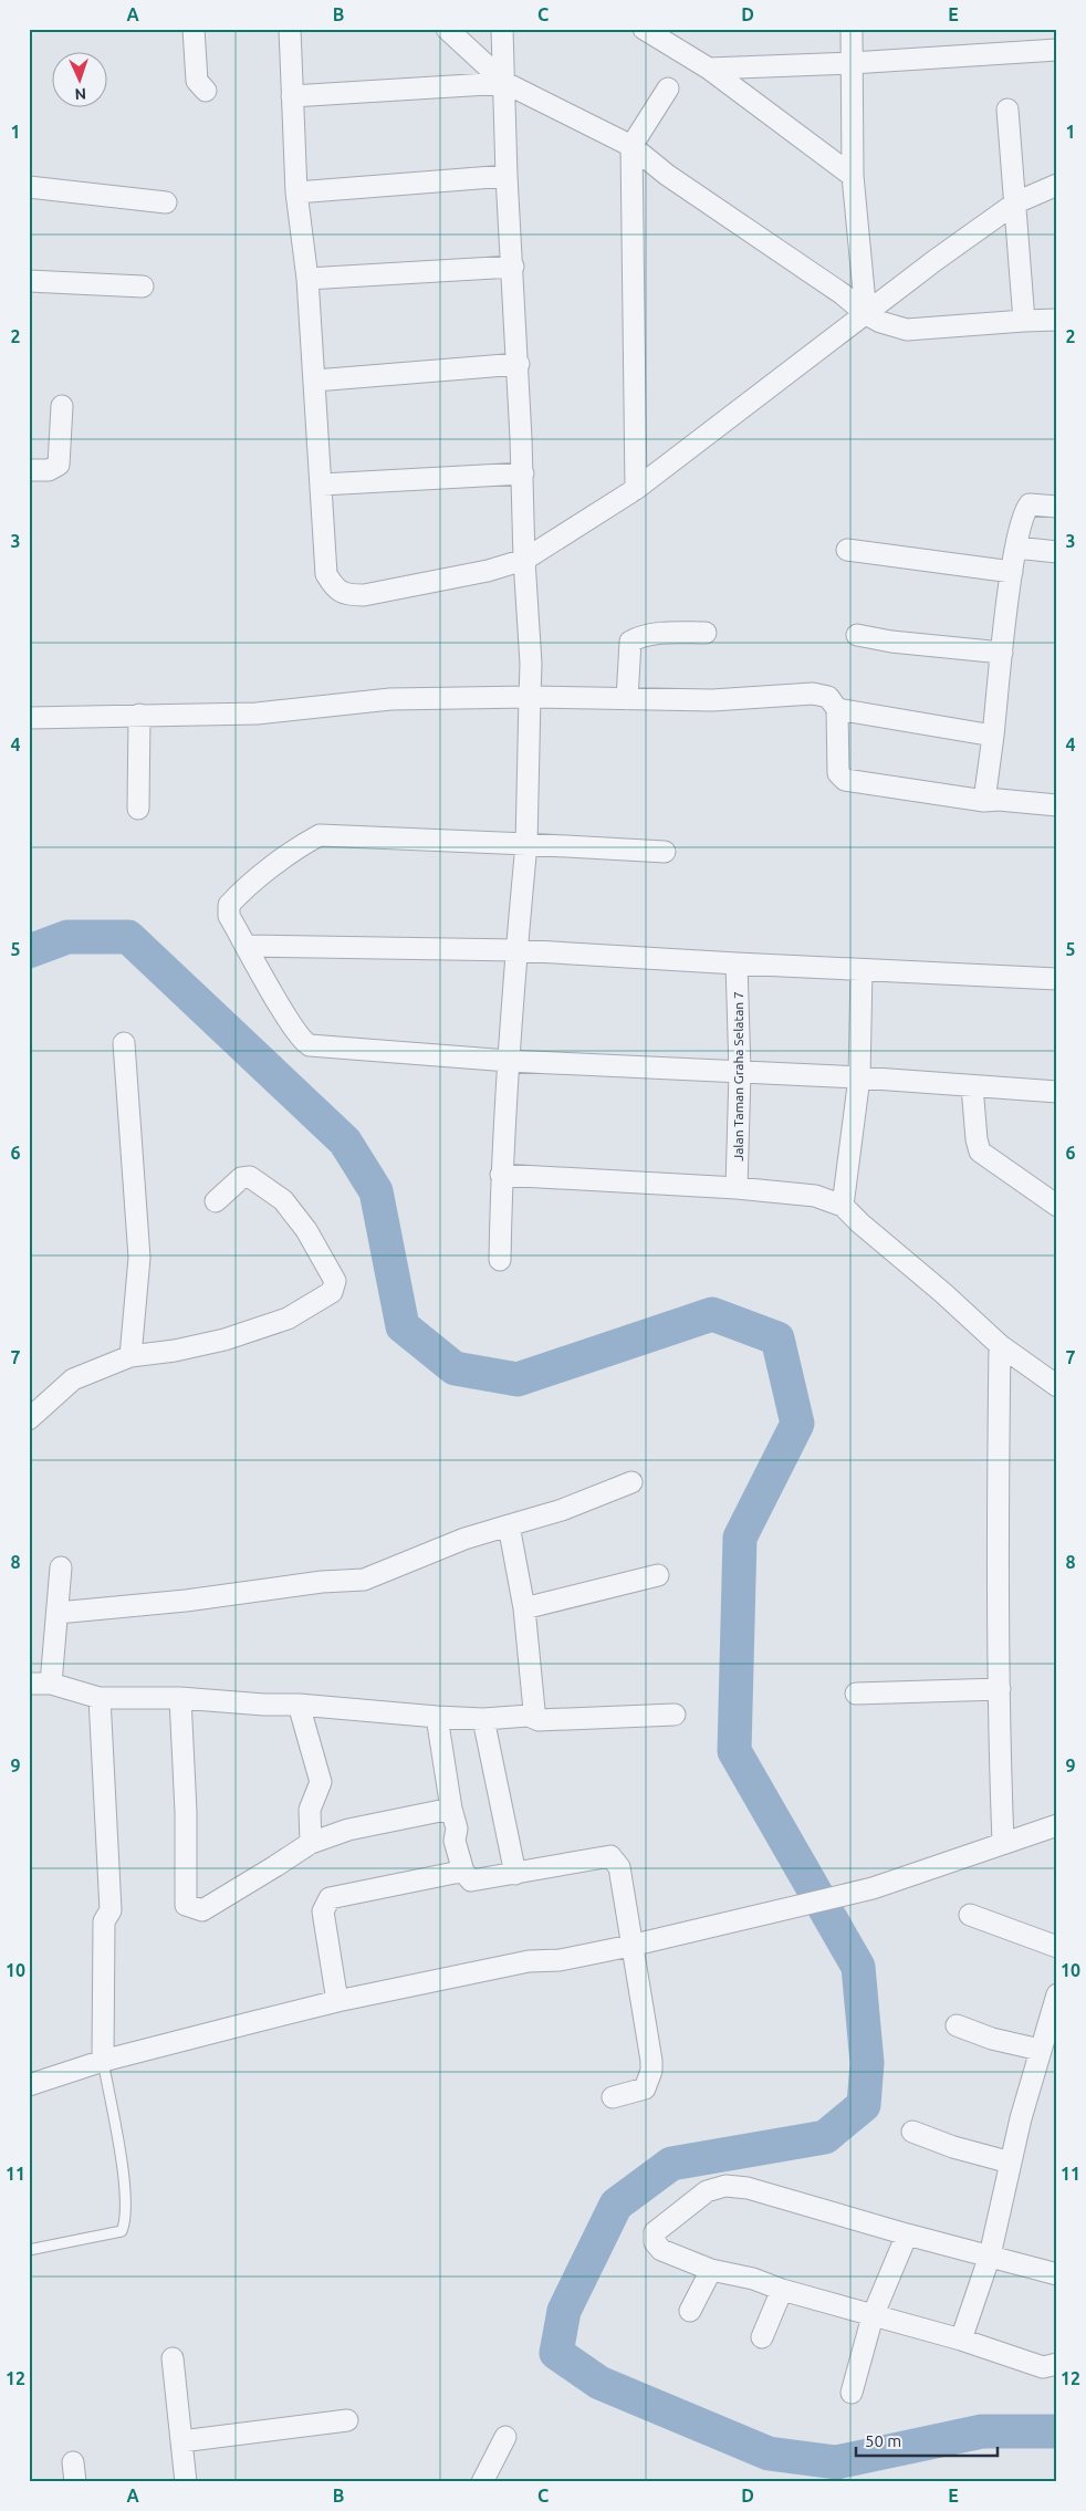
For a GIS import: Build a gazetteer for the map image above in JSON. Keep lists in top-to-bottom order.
{
  "streets": {
    "street": ["Jalan Taman Graha Selatan 7"]
  },
  "scale_bar": "50 m",
  "north": "bottom",
  "grid": {
    "columns": [
      "A",
      "B",
      "C",
      "D",
      "E"
    ],
    "rows": [
      "1",
      "2",
      "3",
      "4",
      "5",
      "6",
      "7",
      "8",
      "9",
      "10",
      "11",
      "12"
    ]
  }
}
